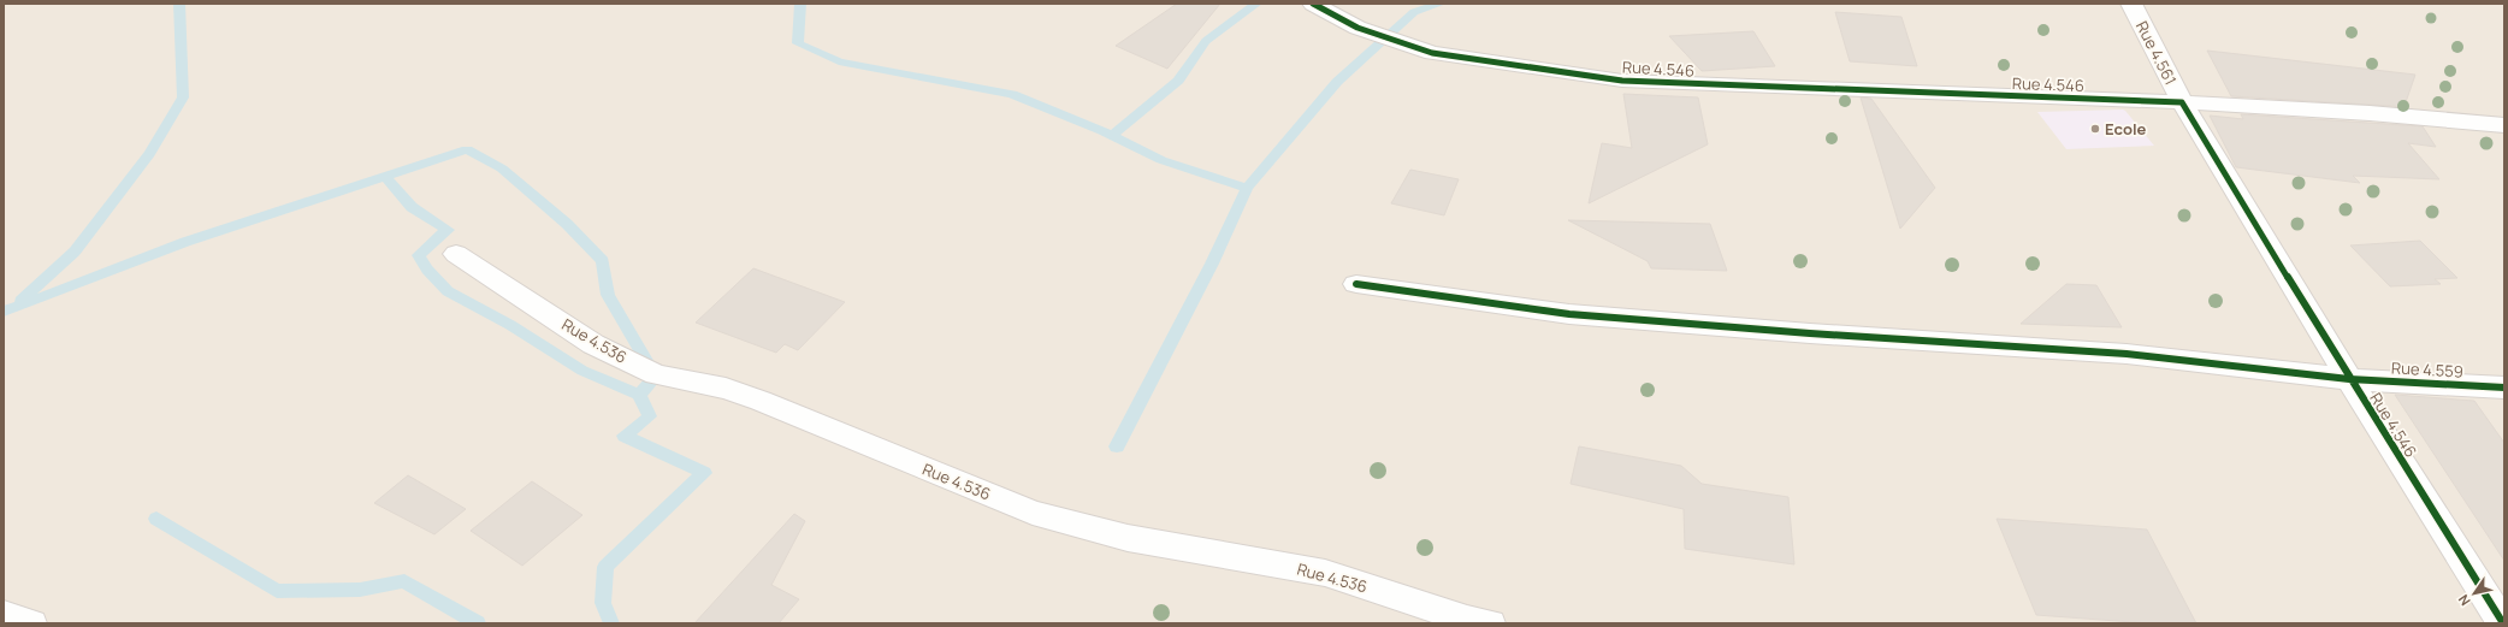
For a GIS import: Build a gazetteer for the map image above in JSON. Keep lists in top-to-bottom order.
{
  "streets": {
    "street": [
      "Rue 4.561",
      "Rue 4.546",
      "Rue 4.536",
      "Rue 4.559"
    ]
  },
  "crossings": [
    ["Rue 4.561", "Rue 4.546"],
    ["Rue 4.546", "Rue 4.559"]
  ],
  "places": ["Ecole"],
  "north": "bottom left"
}
